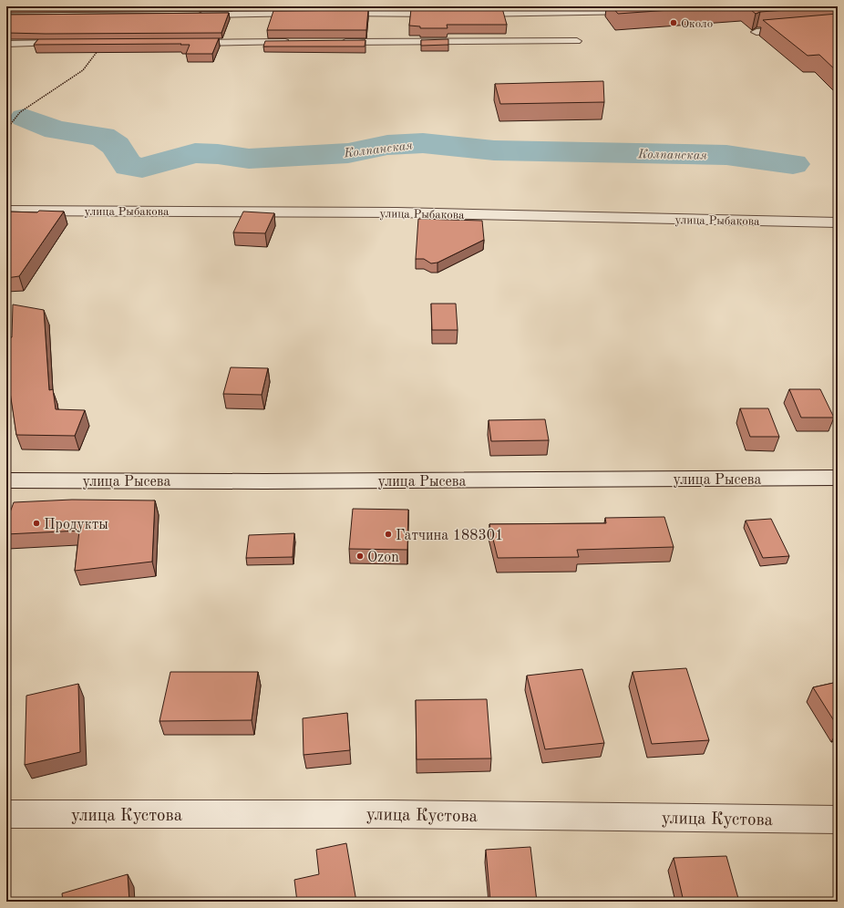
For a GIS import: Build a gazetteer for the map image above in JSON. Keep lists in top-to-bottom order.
{
  "streets": {
    "street": ["улица Рыбакова", "улица Рысева", "улица Кустова"]
  },
  "water": ["Колпанская"],
  "places": [
    "Около",
    "Продукты",
    "Гатчина 188301",
    "Ozon"
  ]
}
